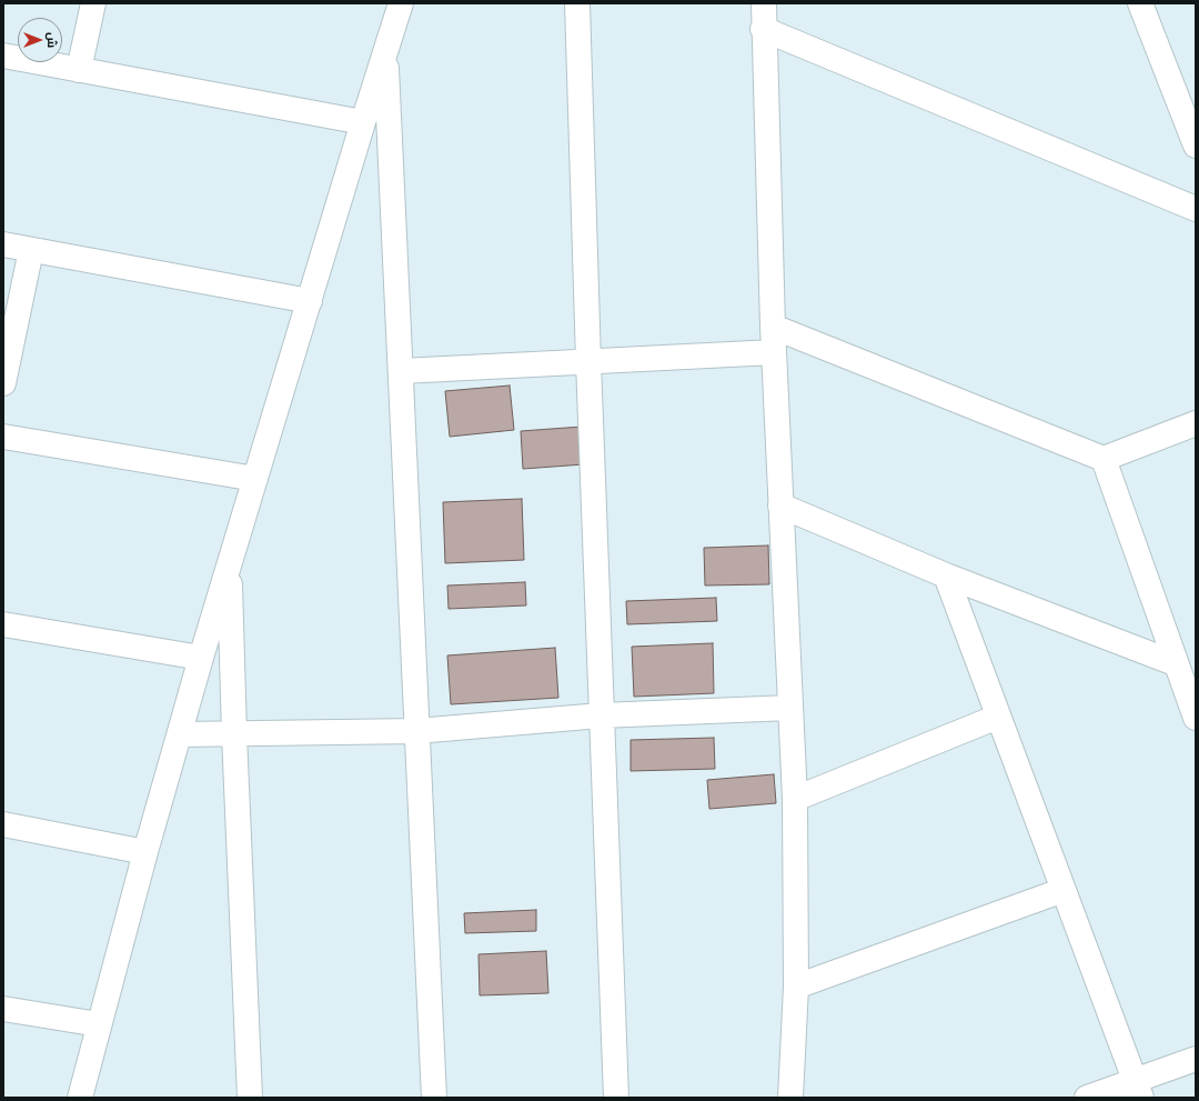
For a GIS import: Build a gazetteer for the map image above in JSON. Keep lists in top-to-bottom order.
{
  "north": "right"
}
